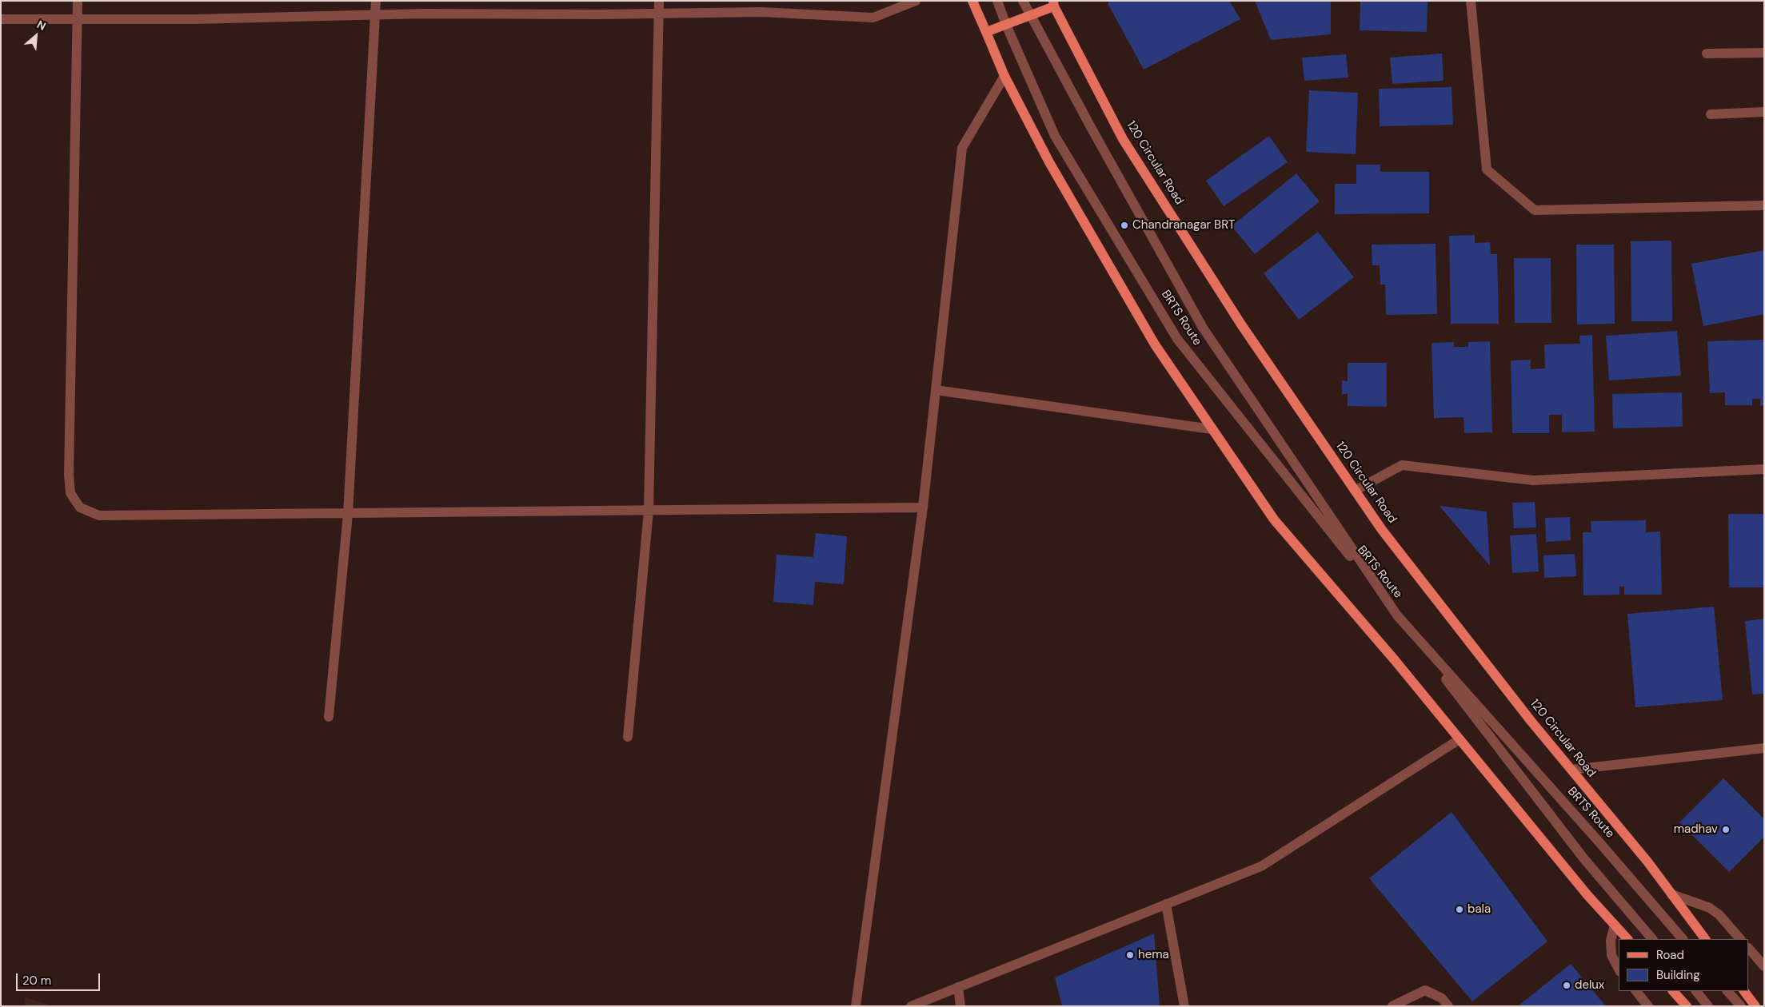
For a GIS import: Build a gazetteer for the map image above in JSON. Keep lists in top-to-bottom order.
{
  "streets": {
    "main road": ["120 Circular Road"],
    "street": ["BRTS Route"]
  },
  "places": [
    "Chandranagar BRT",
    "madhav",
    "bala",
    "hema",
    "delux"
  ],
  "legend": ["Road", "Building"],
  "scale_bar": "20 m",
  "north": "top right"
}
